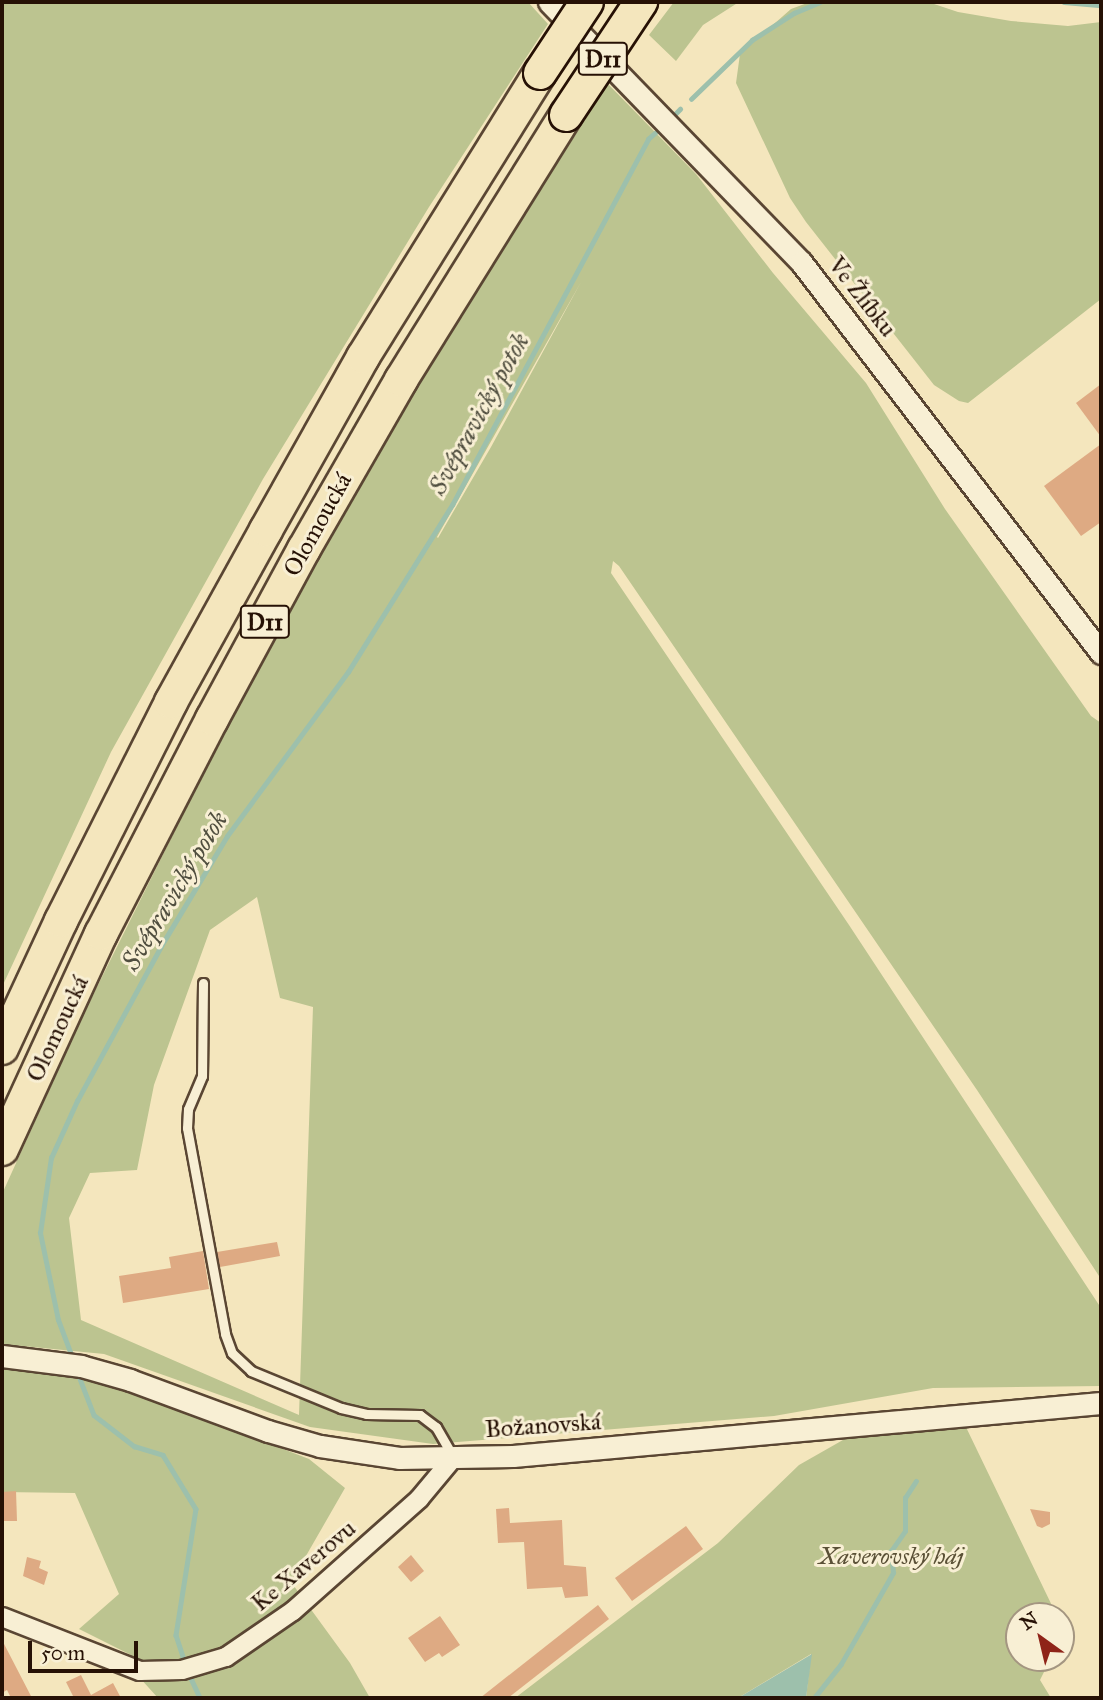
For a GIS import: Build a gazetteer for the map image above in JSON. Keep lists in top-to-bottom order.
{
  "streets": {
    "highway": ["D11", "Olomoucká"],
    "street": ["Ve Žlíbku", "Božanovská", "Ke Xaverovu"]
  },
  "crossings": [
    ["Božanovská", "Ke Xaverovu"]
  ],
  "water": ["Svépravický potok"],
  "parks": ["Xaverovský háj"],
  "scale_bar": "50 m",
  "north": "top left"
}
